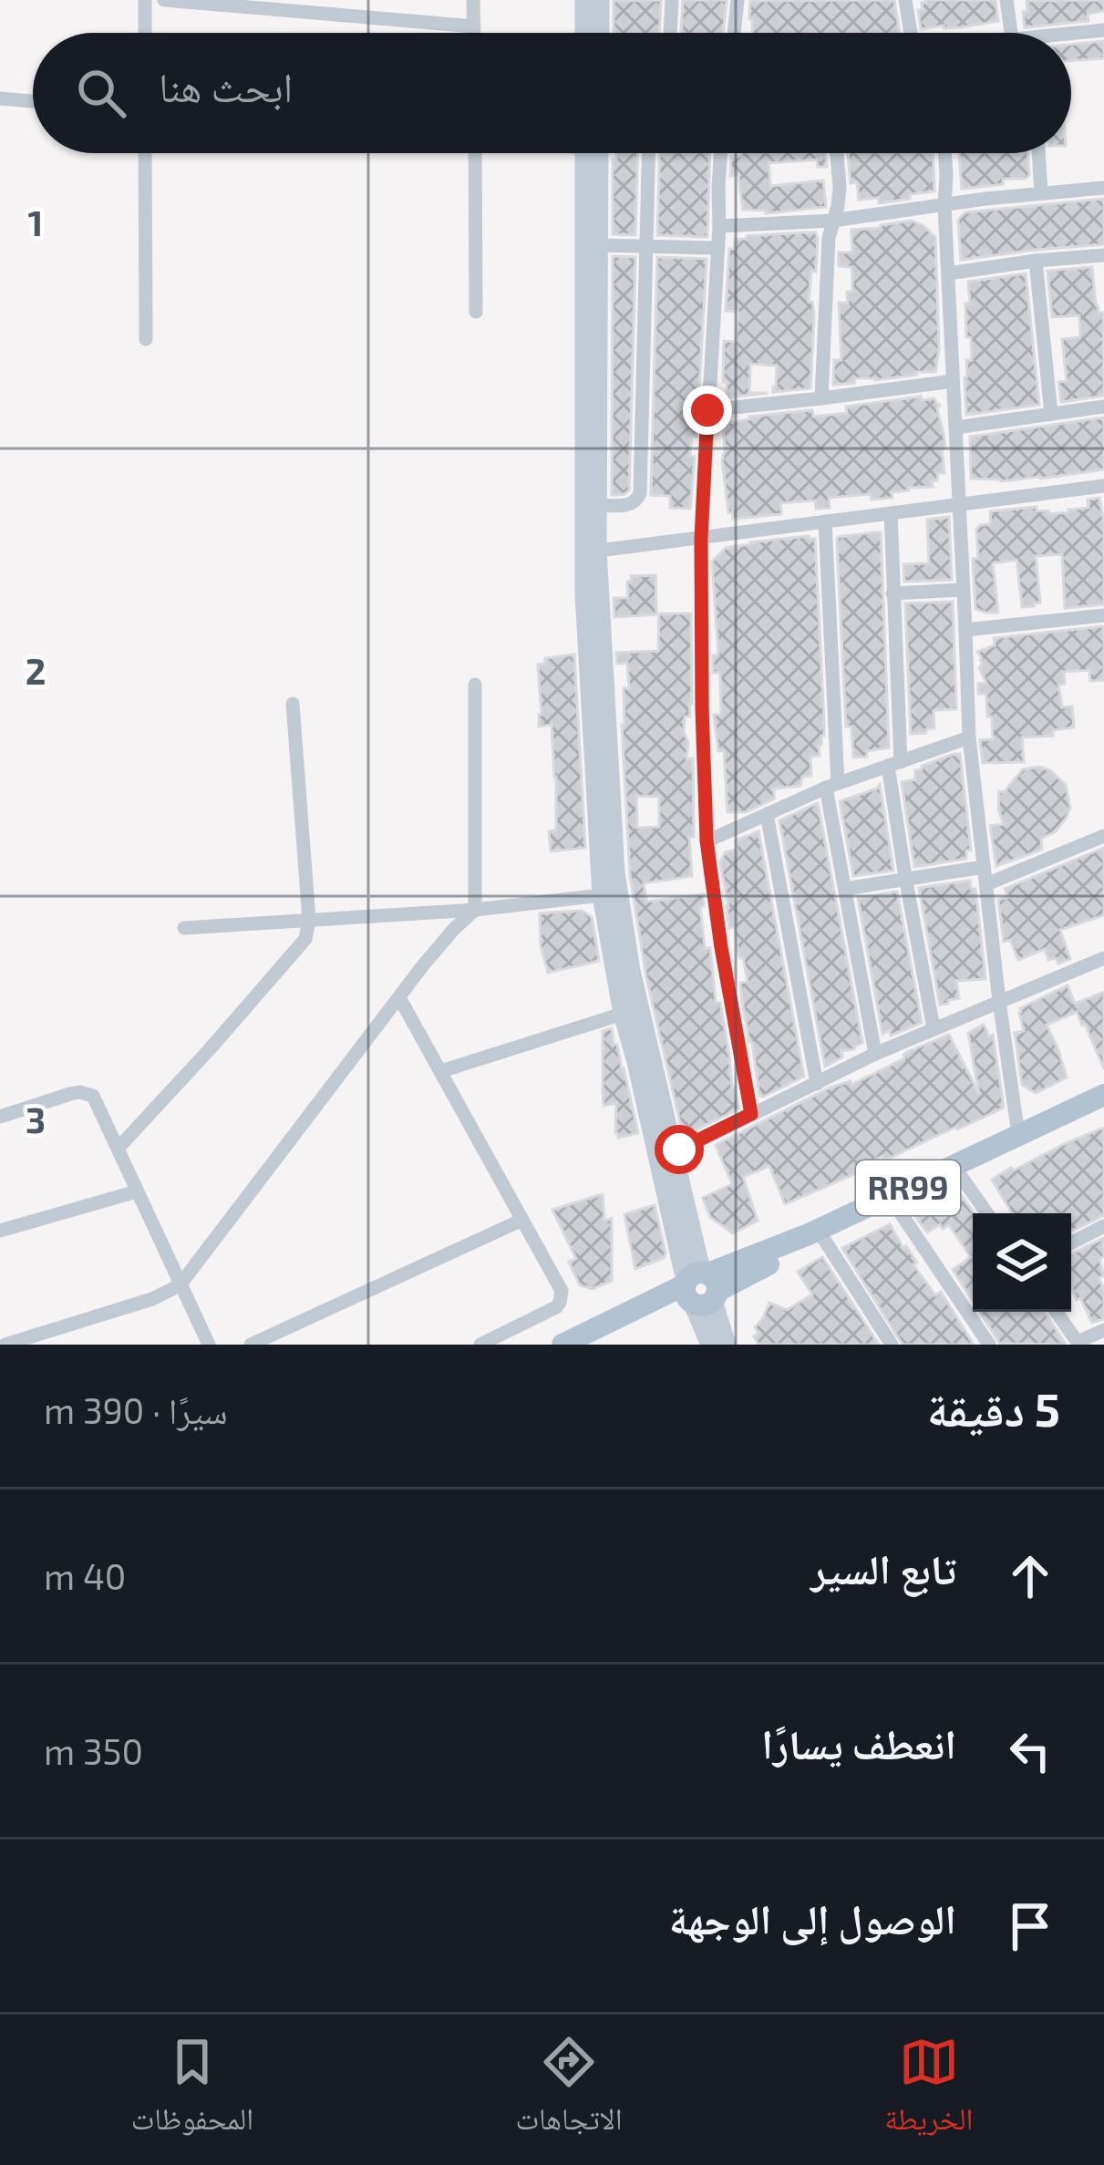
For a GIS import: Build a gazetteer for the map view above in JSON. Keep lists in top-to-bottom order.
{
  "streets": {
    "main road": ["RR99"]
  },
  "page": {
    "search": "ابحث هنا",
    "heading": ["5 دقيقة", "سيرًا · 390 m"],
    "list": [
      ["تابع السير", "40 m"],
      ["انعطف يسارًا", "350 m"],
      "الوصول إلى الوجهة"
    ],
    "nav": ["الخريطة", "الاتجاهات", "المحفوظات"]
  },
  "grid": {
    "rows": ["1", "2", "3"]
  }
}
